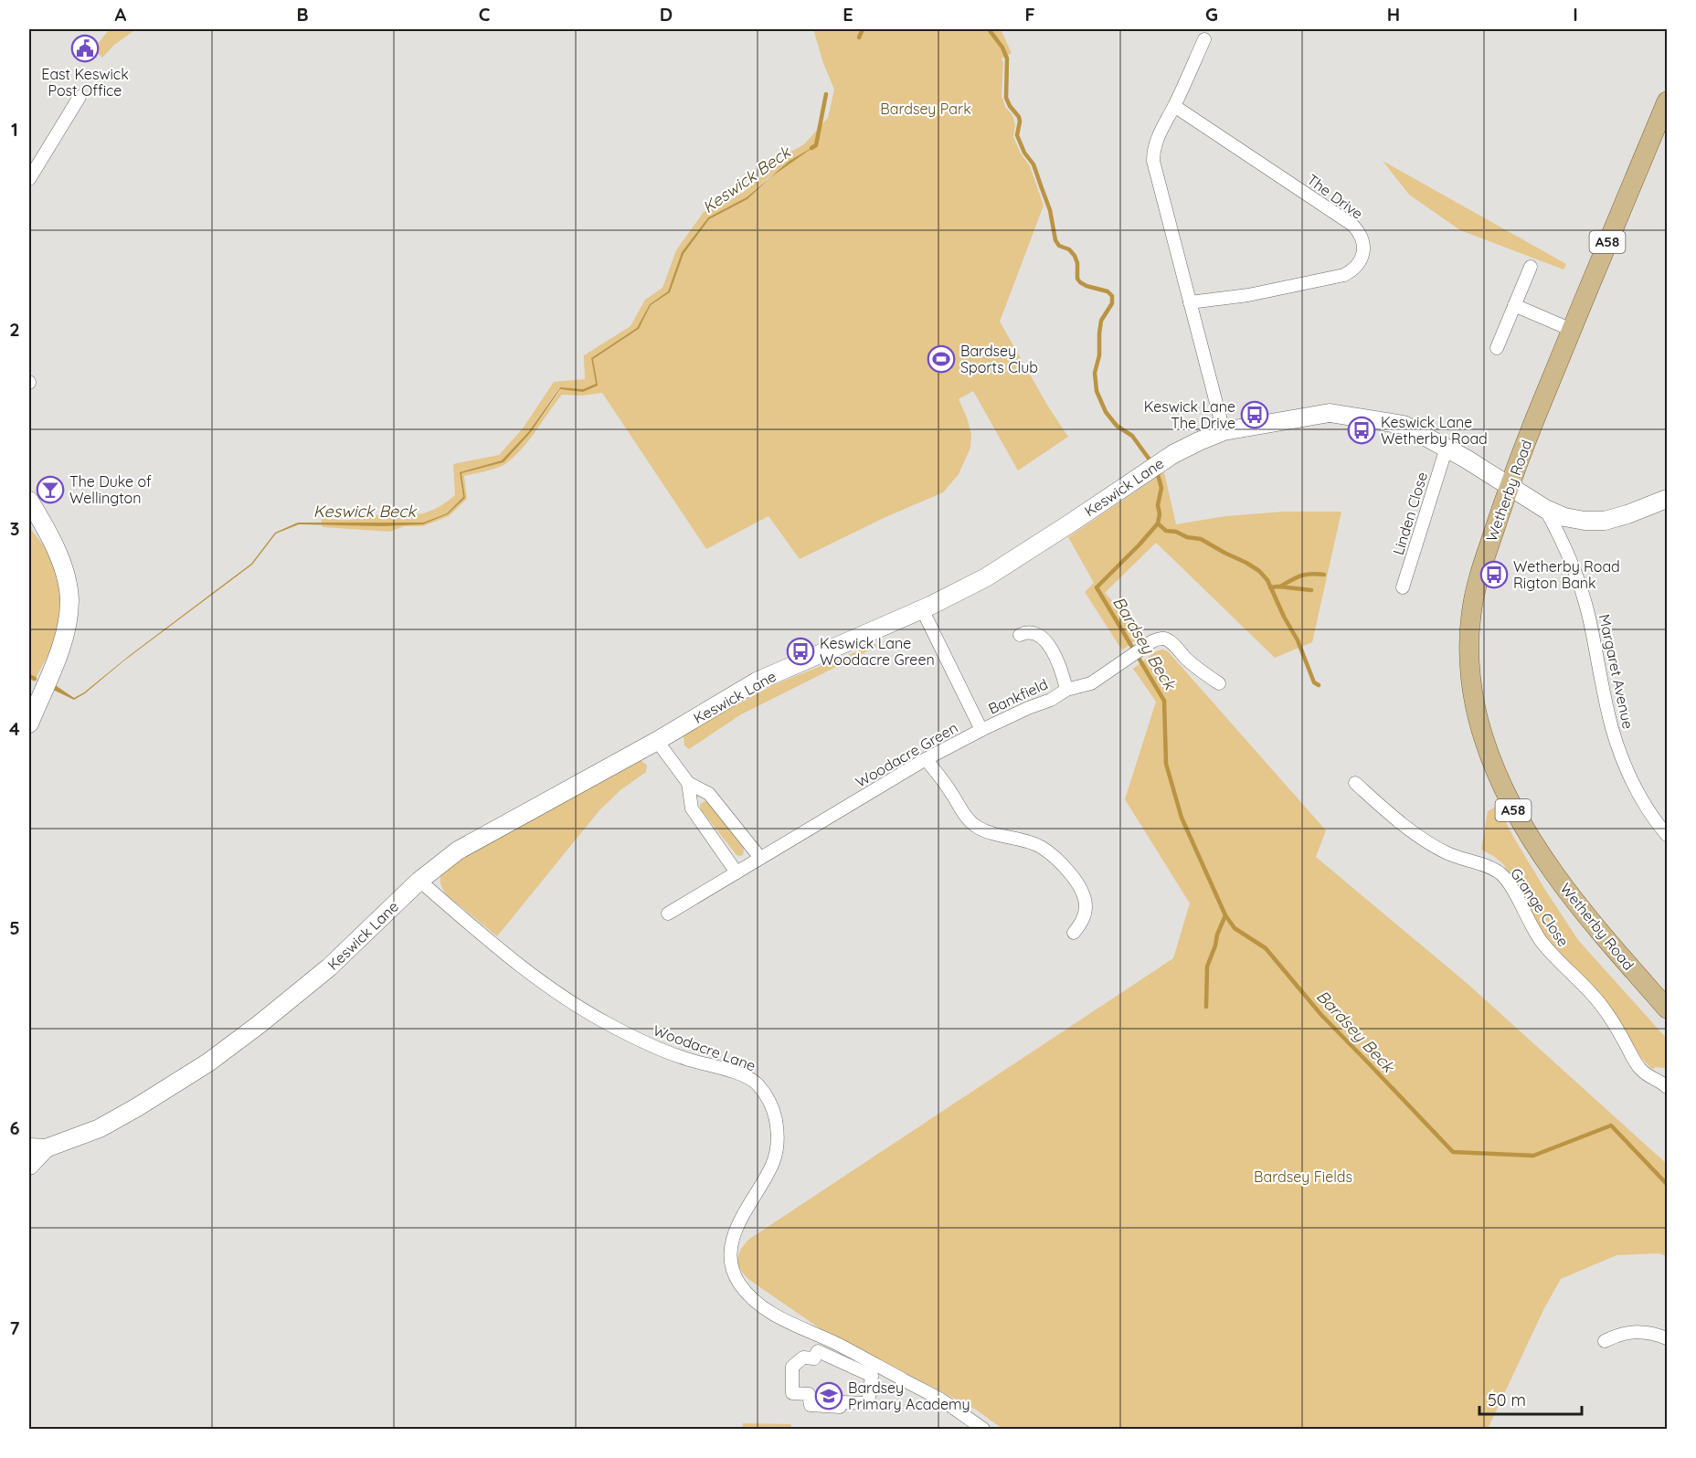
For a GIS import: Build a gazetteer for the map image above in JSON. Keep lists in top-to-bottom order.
{
  "streets": {
    "main road": ["A58", "Wetherby Road"],
    "street": [
      "The Drive",
      "Keswick Lane",
      "Linden Close",
      "Margaret Avenue",
      "Bankfield",
      "Woodacre Green",
      "Grange Close",
      "Woodacre Lane"
    ]
  },
  "crossings": [
    ["Keswick Lane", "Wetherby Road"],
    ["Keswick Lane", "Linden Close"],
    ["Keswick Lane", "Margaret Avenue"],
    ["Keswick Lane", "Woodacre Green"],
    ["Keswick Lane", "Woodacre Lane"],
    ["Bankfield", "Woodacre Green"]
  ],
  "water": ["Keswick Beck", "Bardsey Beck"],
  "parks": ["Bardsey Park", "Bardsey Fields"],
  "places": {
    "public building": ["East Keswick Post Office"],
    "sports": ["Bardsey Sports Club"],
    "bus stop": [
      "Keswick Lane The Drive",
      "Keswick Lane Wetherby Road",
      "Wetherby Road Rigton Bank",
      "Keswick Lane Woodacre Green"
    ],
    "bar": ["The Duke of Wellington"],
    "school or university": ["Bardsey Primary Academy"]
  },
  "scale_bar": "50 m",
  "grid": {
    "columns": [
      "A",
      "B",
      "C",
      "D",
      "E",
      "F",
      "G",
      "H",
      "I"
    ],
    "rows": [
      "1",
      "2",
      "3",
      "4",
      "5",
      "6",
      "7"
    ]
  }
}
